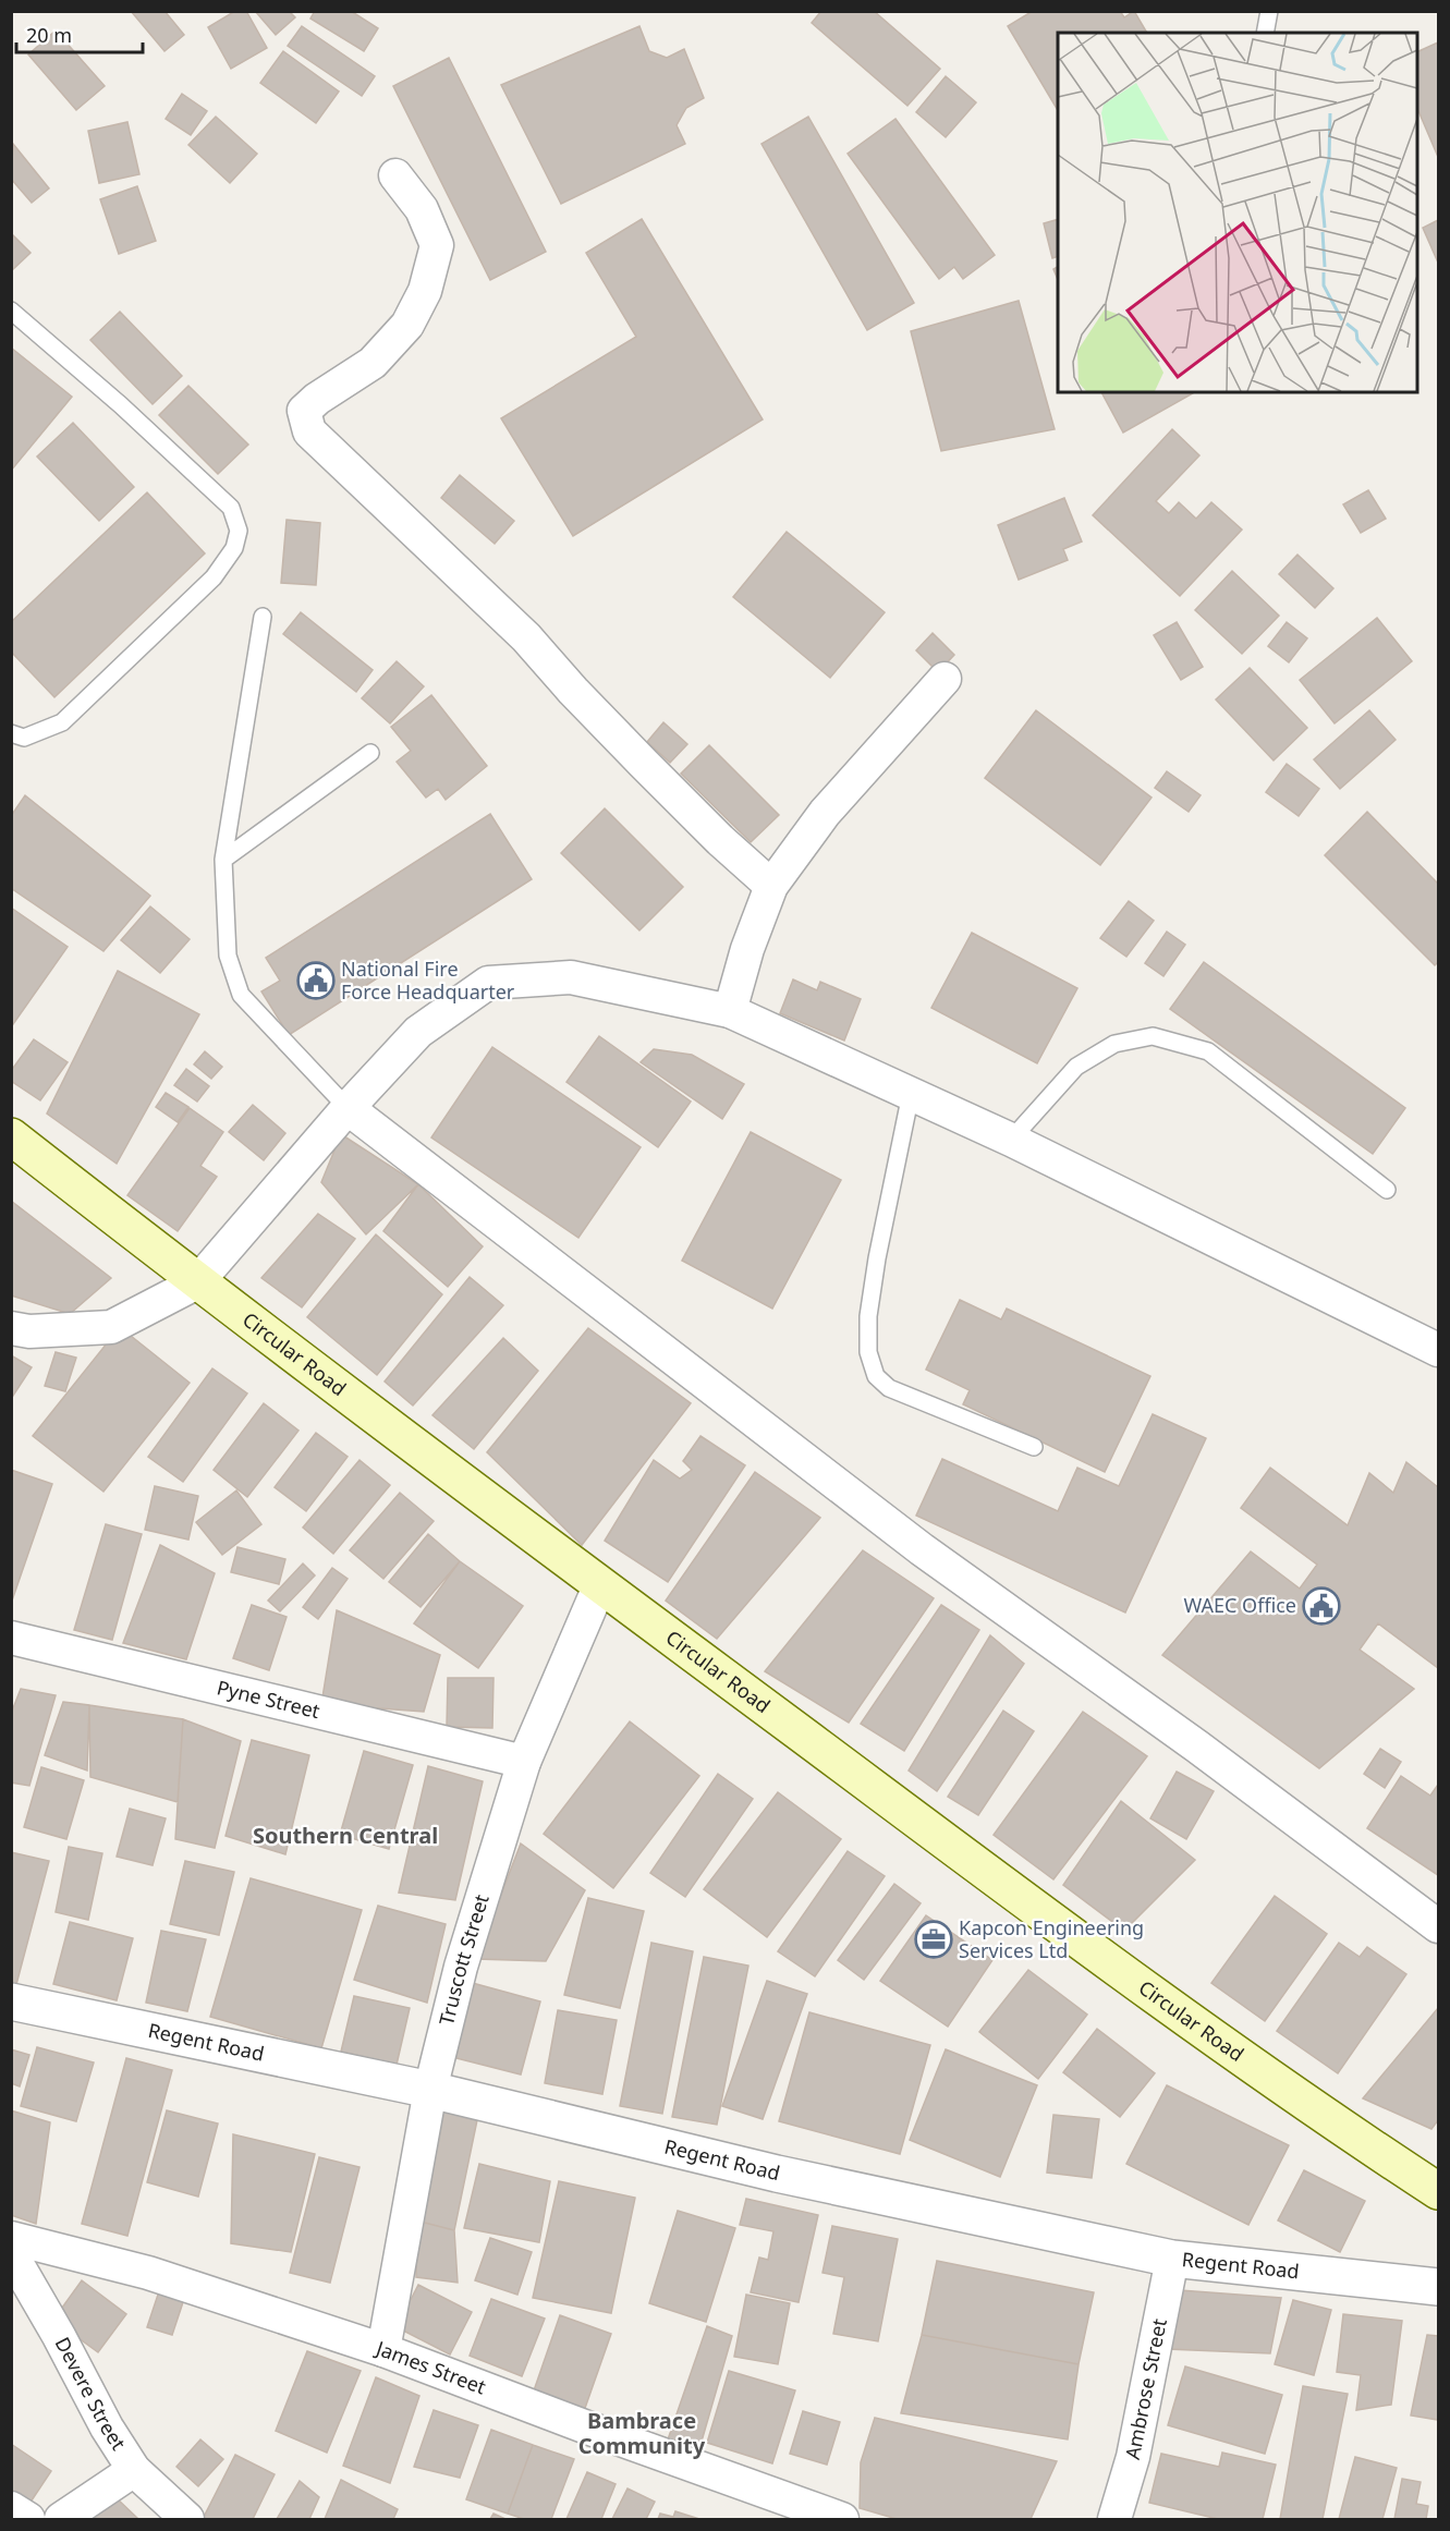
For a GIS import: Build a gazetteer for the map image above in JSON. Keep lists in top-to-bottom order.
{
  "streets": {
    "main road": ["Circular Road"],
    "street": [
      "Pyne Street",
      "Truscott Street",
      "Regent Road",
      "James Street",
      "Ambrose Street",
      "Devere Street"
    ]
  },
  "crossings": [
    ["Circular Road", "Truscott Street"],
    ["Pyne Street", "Truscott Street"],
    ["Truscott Street", "Regent Road"],
    ["Truscott Street", "James Street"],
    ["Regent Road", "Ambrose Street"]
  ],
  "districts": ["Southern Central", "Bambrace Community"],
  "places": {
    "public building": ["National Fire Force Headquarter", "WAEC Office"],
    "office": ["Kapcon Engineering Services Ltd"]
  },
  "scale_bar": "20 m"
}
